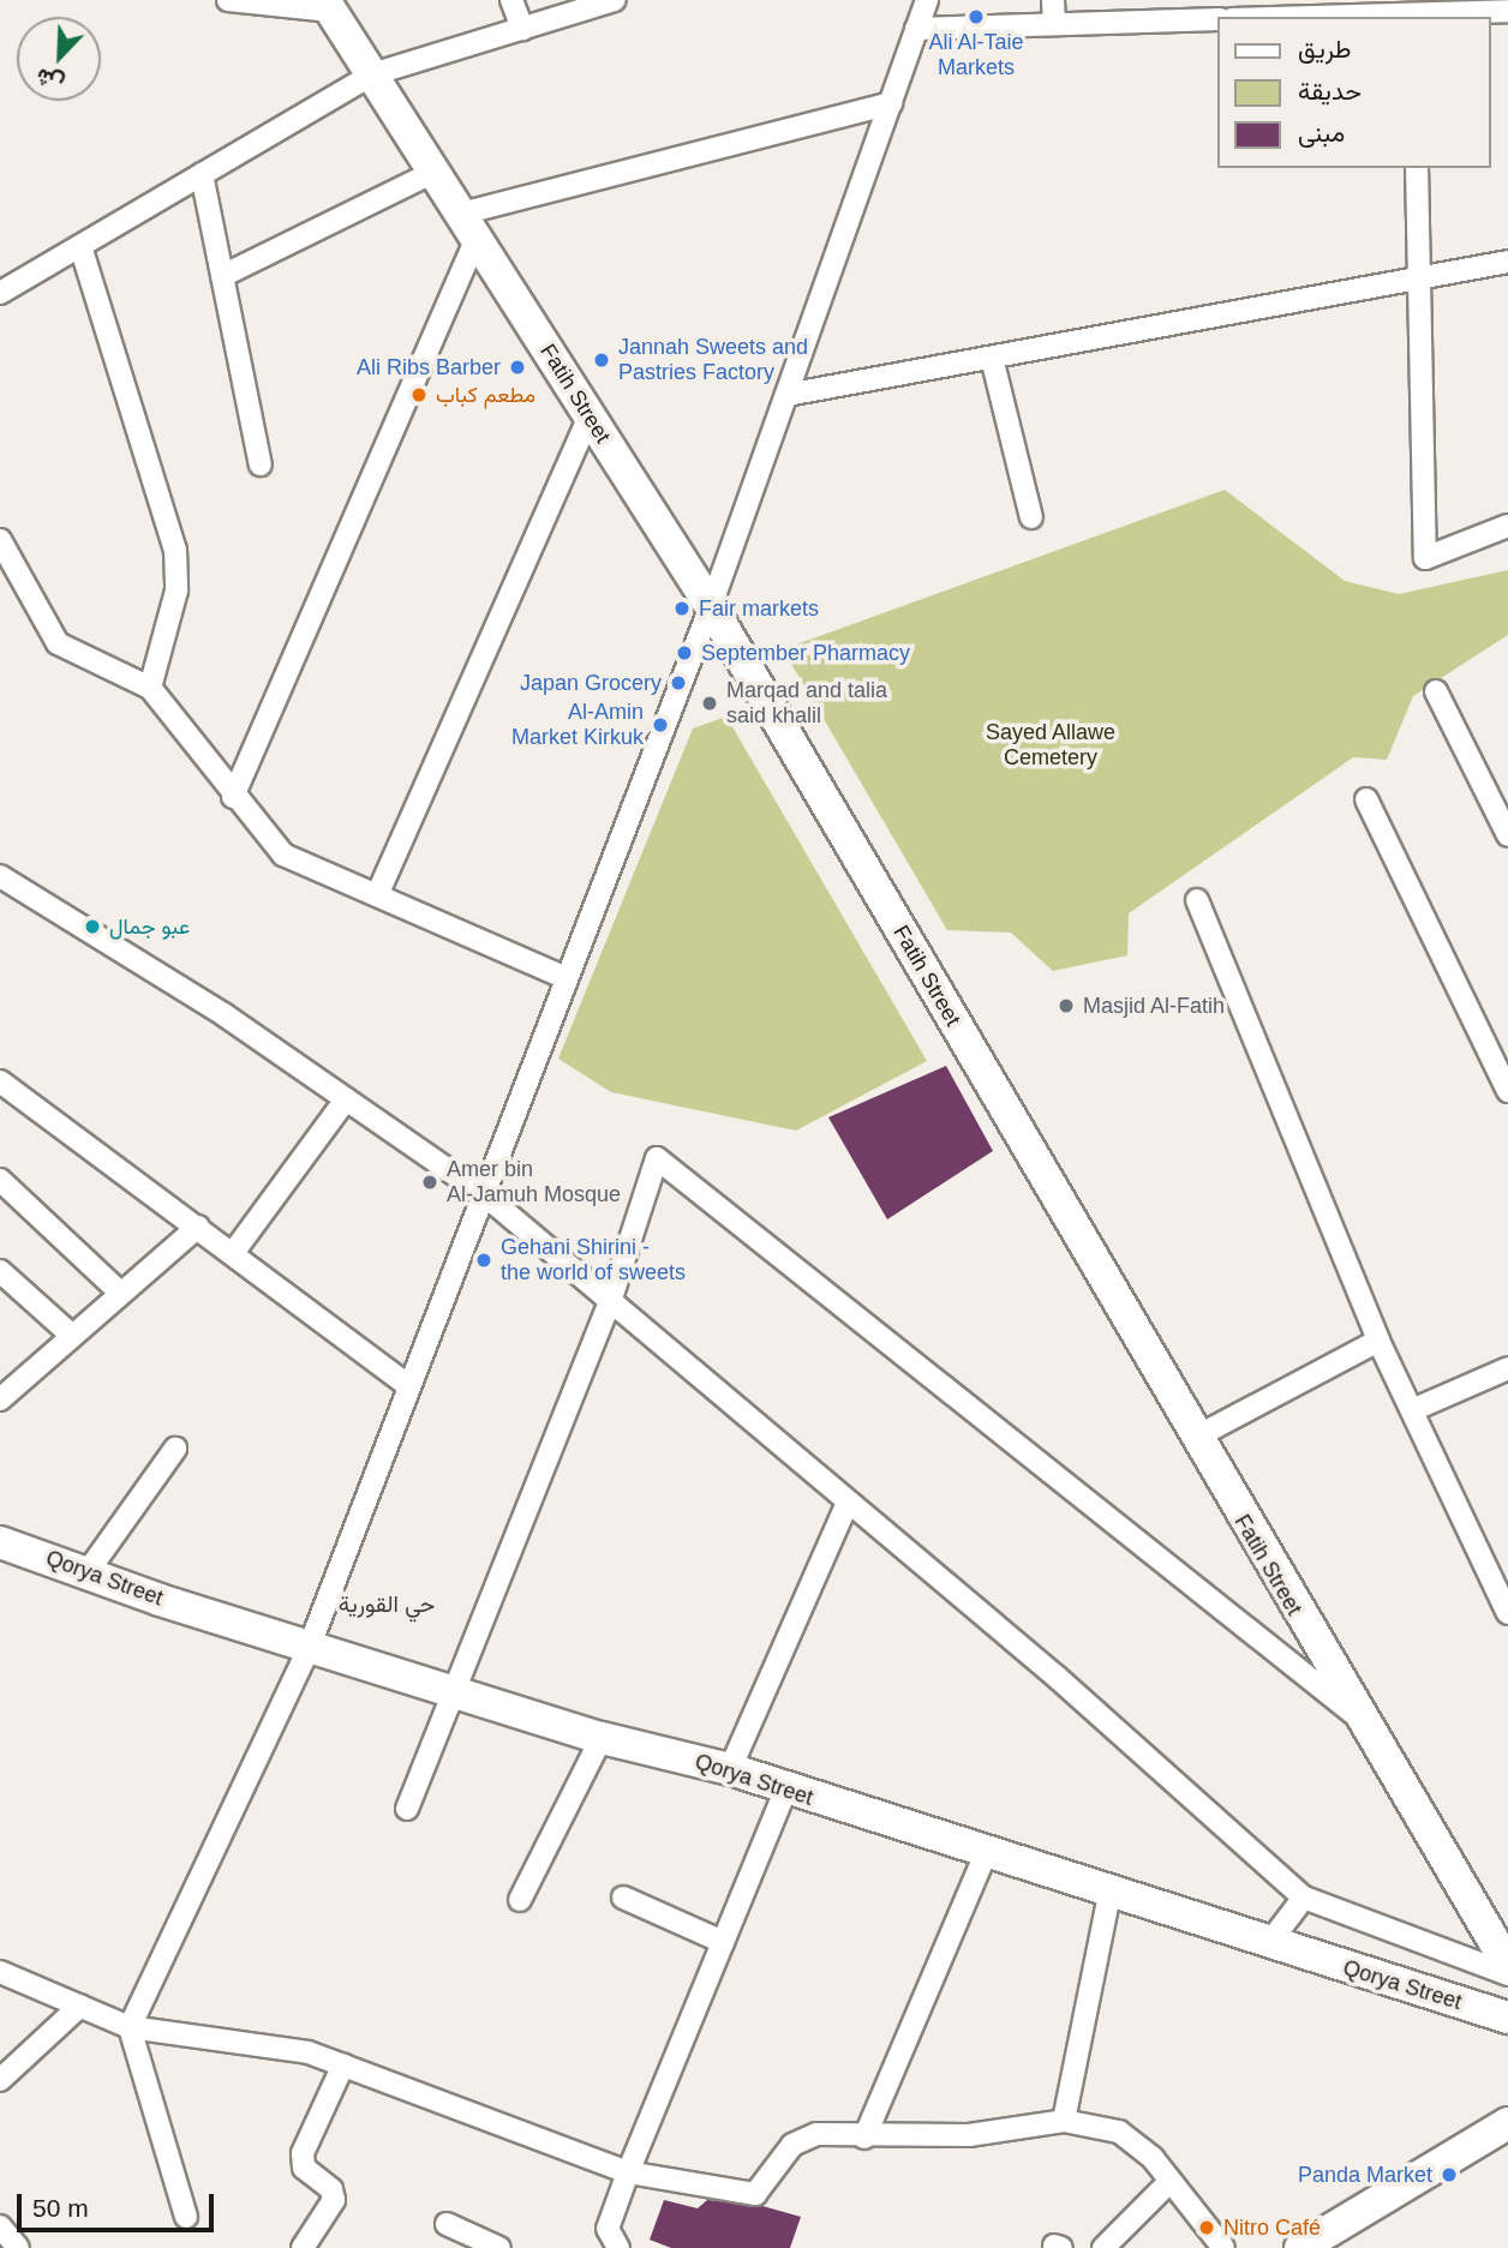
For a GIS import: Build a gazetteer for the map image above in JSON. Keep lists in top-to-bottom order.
{
  "streets": {
    "street": ["Fatih Street", "Qorya Street"]
  },
  "districts": ["حي القورية"],
  "parks": ["Sayed Allawe Cemetery"],
  "places": [
    "Ali Al-Taie Markets",
    "Jannah Sweets and Pastries Factory",
    "Ali Ribs Barber",
    "مطعم كباب",
    "Fair markets",
    "September Pharmacy",
    "Japan Grocery",
    "Marqad and talia said khalil",
    "Al-Amin Market Kirkuk",
    "عبو جمال",
    "Masjid Al-Fatih",
    "Amer bin Al-Jamuh Mosque",
    "Gehani Shirini - the world of sweets",
    "Panda Market",
    "Nitro Café"
  ],
  "legend": ["طريق", "حديقة", "مبنى"],
  "scale_bar": "50 m",
  "north": "bottom left"
}
